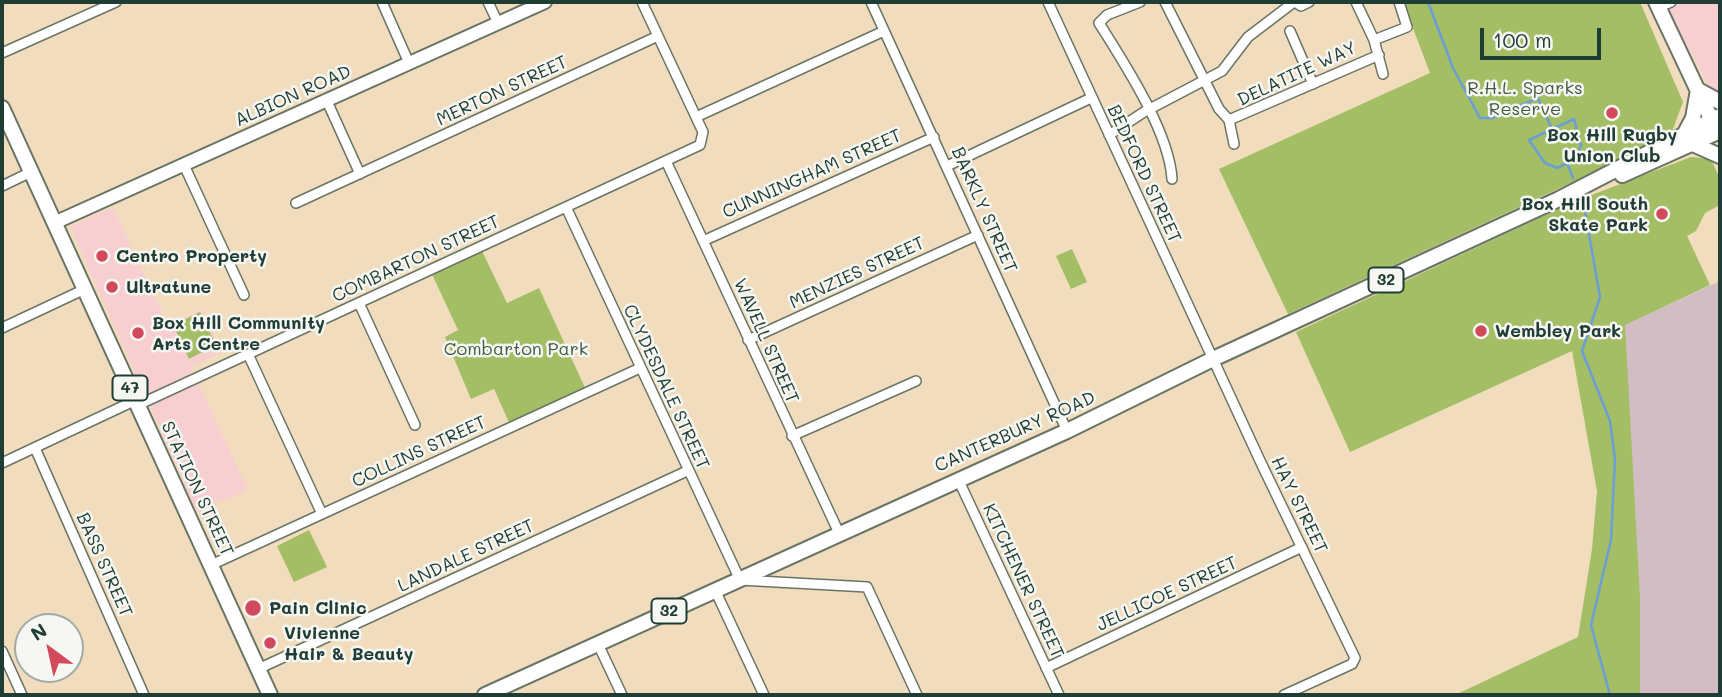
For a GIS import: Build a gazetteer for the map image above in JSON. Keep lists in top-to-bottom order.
{
  "streets": {
    "main road": [
      "32",
      "47",
      "CANTERBURY ROAD",
      "STATION STREET"
    ],
    "street": [
      "DELATITE WAY",
      "MERTON STREET",
      "ALBION ROAD",
      "CUNNINGHAM STREET",
      "BEDFORD STREET",
      "BARKLY STREET",
      "COMBARTON STREET",
      "MENZIES STREET",
      "WAVELL STREET",
      "CLYDESDALE STREET",
      "COLLINS STREET",
      "HAY STREET",
      "LANDALE STREET",
      "BASS STREET",
      "KITCHENER STREET",
      "JELLICOE STREET"
    ]
  },
  "crossings": [
    ["ALBION ROAD", "STATION STREET"],
    ["CUNNINGHAM STREET", "BARKLY STREET"],
    ["CUNNINGHAM STREET", "WAVELL STREET"],
    ["BEDFORD STREET", "CANTERBURY ROAD"],
    ["BEDFORD STREET", "HAY STREET"],
    ["BARKLY STREET", "MENZIES STREET"],
    ["BARKLY STREET", "CANTERBURY ROAD"],
    ["COMBARTON STREET", "WAVELL STREET"],
    ["COMBARTON STREET", "CLYDESDALE STREET"],
    ["COMBARTON STREET", "STATION STREET"],
    ["COMBARTON STREET", "BASS STREET"],
    ["MENZIES STREET", "WAVELL STREET"],
    ["WAVELL STREET", "CANTERBURY ROAD"],
    ["CLYDESDALE STREET", "CANTERBURY ROAD"],
    ["CLYDESDALE STREET", "COLLINS STREET"],
    ["CLYDESDALE STREET", "LANDALE STREET"],
    ["CANTERBURY ROAD", "HAY STREET"],
    ["CANTERBURY ROAD", "KITCHENER STREET"],
    ["COLLINS STREET", "STATION STREET"],
    ["STATION STREET", "LANDALE STREET"],
    ["HAY STREET", "JELLICOE STREET"],
    ["KITCHENER STREET", "JELLICOE STREET"]
  ],
  "parks": ["R.H.L. Sparks Reserve", "Combarton Park"],
  "places": [
    "Box Hill Rugby Union Club",
    "Box Hill South Skate Park",
    "Centro Property",
    "Ultratune",
    "Wembley Park",
    "Box Hill Community Arts Centre",
    "Pain Clinic",
    "Vivienne Hair & Beauty"
  ],
  "scale_bar": "100 m",
  "north": "top left"
}
